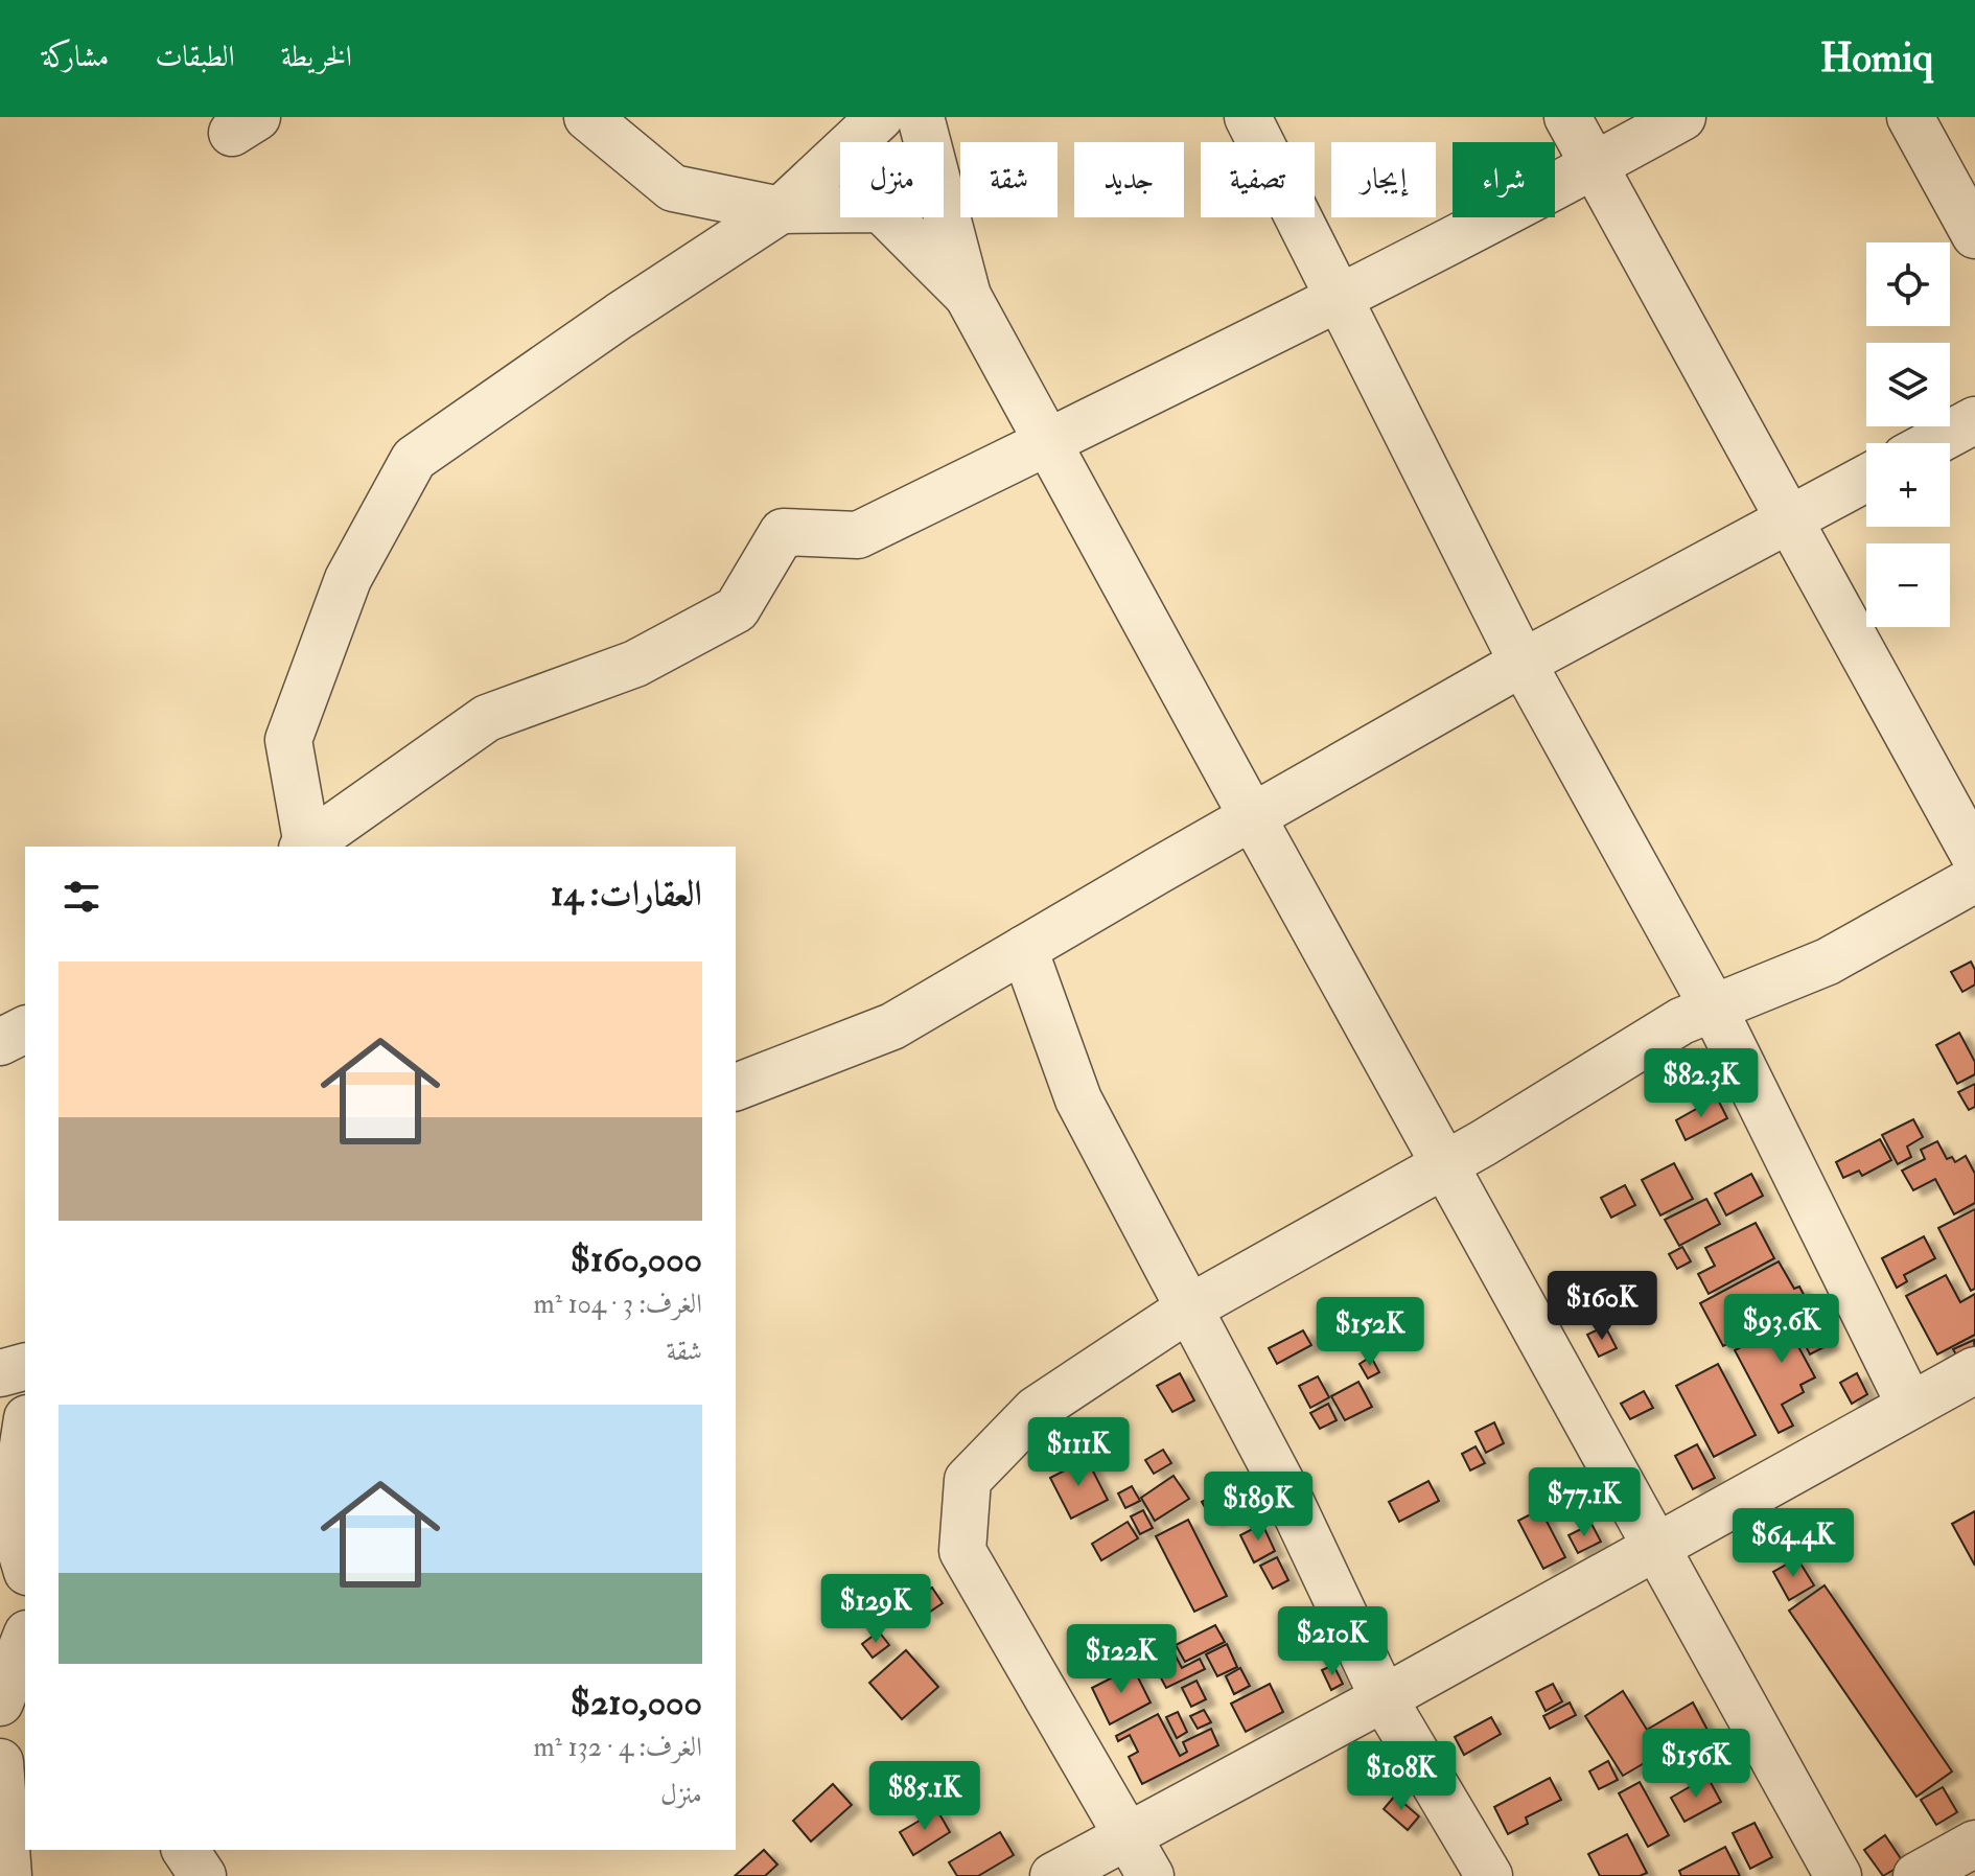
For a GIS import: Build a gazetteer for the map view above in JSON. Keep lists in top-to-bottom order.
{
  "page": {
    "header": "Homiq",
    "nav": ["الخريطة", "الطبقات", "مشاركة"],
    "chip": [
      "شراء",
      "إيجار",
      "تصفية",
      "جديد",
      "شقة",
      "منزل"
    ],
    "map_buttons": ["+", "−"],
    "heading": "العقارات: 14",
    "list": [
      {
        "name": "$160,000",
        "note": "الغرف: 3 · 104 m² · شقة"
      },
      {
        "name": "$210,000",
        "note": "الغرف: 4 · 132 m² · منزل"
      }
    ],
    "price": [
      "$82.3K",
      "$160K",
      "$93.6K",
      "$152K",
      "$111K",
      "$77.1K",
      "$189K",
      "$64.4K",
      "$129K",
      "$210K",
      "$122K",
      "$156K",
      "$108K",
      "$85.1K"
    ]
  }
}
